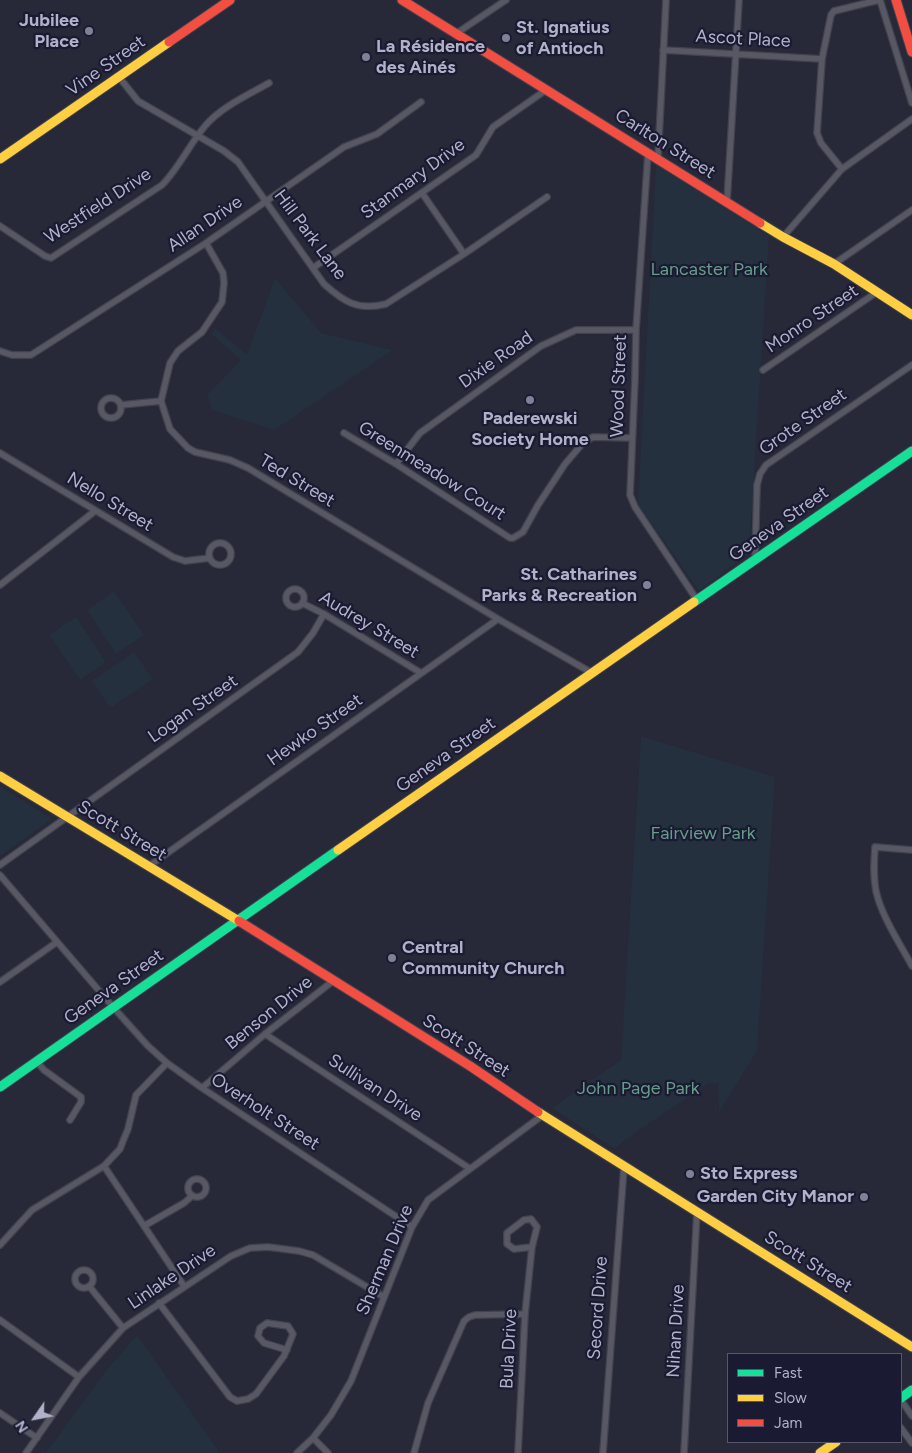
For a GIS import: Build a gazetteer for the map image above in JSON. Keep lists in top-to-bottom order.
{
  "streets": {
    "main road": [
      "Vine Street",
      "Carlton Street",
      "Geneva Street",
      "Scott Street"
    ],
    "street": [
      "Ascot Place",
      "Stanmary Drive",
      "Westfield Drive",
      "Allan Drive",
      "Hill Park Lane",
      "Monro Street",
      "Dixie Road",
      "Wood Street",
      "Grote Street",
      "Greenmeadow Court",
      "Ted Street",
      "Nello Street",
      "Audrey Street",
      "Logan Street",
      "Hewko Street",
      "Benson Drive",
      "Sullivan Drive",
      "Overholt Street",
      "Sherman Drive",
      "Linlake Drive",
      "Secord Drive",
      "Nihan Drive",
      "Bula Drive"
    ]
  },
  "crossings": [
    ["Vine Street", "Hill Park Lane"],
    ["Carlton Street", "Stanmary Drive"],
    ["Carlton Street", "Monro Street"],
    ["Carlton Street", "Wood Street"],
    ["Stanmary Drive", "Hill Park Lane"],
    ["Westfield Drive", "Hill Park Lane"],
    ["Allan Drive", "Hill Park Lane"],
    ["Dixie Road", "Wood Street"],
    ["Dixie Road", "Greenmeadow Court"],
    ["Wood Street", "Greenmeadow Court"],
    ["Wood Street", "Geneva Street"],
    ["Grote Street", "Geneva Street"],
    ["Ted Street", "Geneva Street"],
    ["Ted Street", "Hewko Street"],
    ["Geneva Street", "Scott Street"],
    ["Geneva Street", "Overholt Street"],
    ["Audrey Street", "Logan Street"],
    ["Audrey Street", "Hewko Street"],
    ["Logan Street", "Scott Street"],
    ["Hewko Street", "Scott Street"],
    ["Scott Street", "Benson Drive"],
    ["Scott Street", "Sherman Drive"],
    ["Scott Street", "Secord Drive"],
    ["Scott Street", "Nihan Drive"],
    ["Benson Drive", "Sullivan Drive"],
    ["Benson Drive", "Overholt Street"],
    ["Sullivan Drive", "Sherman Drive"],
    ["Overholt Street", "Sherman Drive"],
    ["Sherman Drive", "Linlake Drive"]
  ],
  "parks": ["Lancaster Park", "Fairview Park", "John Page Park"],
  "places": [
    "Jubilee Place",
    "St. Ignatius of Antioch",
    "La Résidence des Ainés",
    "Paderewski Society Home",
    "St. Catharines Parks & Recreation",
    "Central Community Church",
    "Sto Express",
    "Garden City Manor"
  ],
  "legend": ["Fast", "Slow", "Jam"],
  "north": "bottom left"
}
